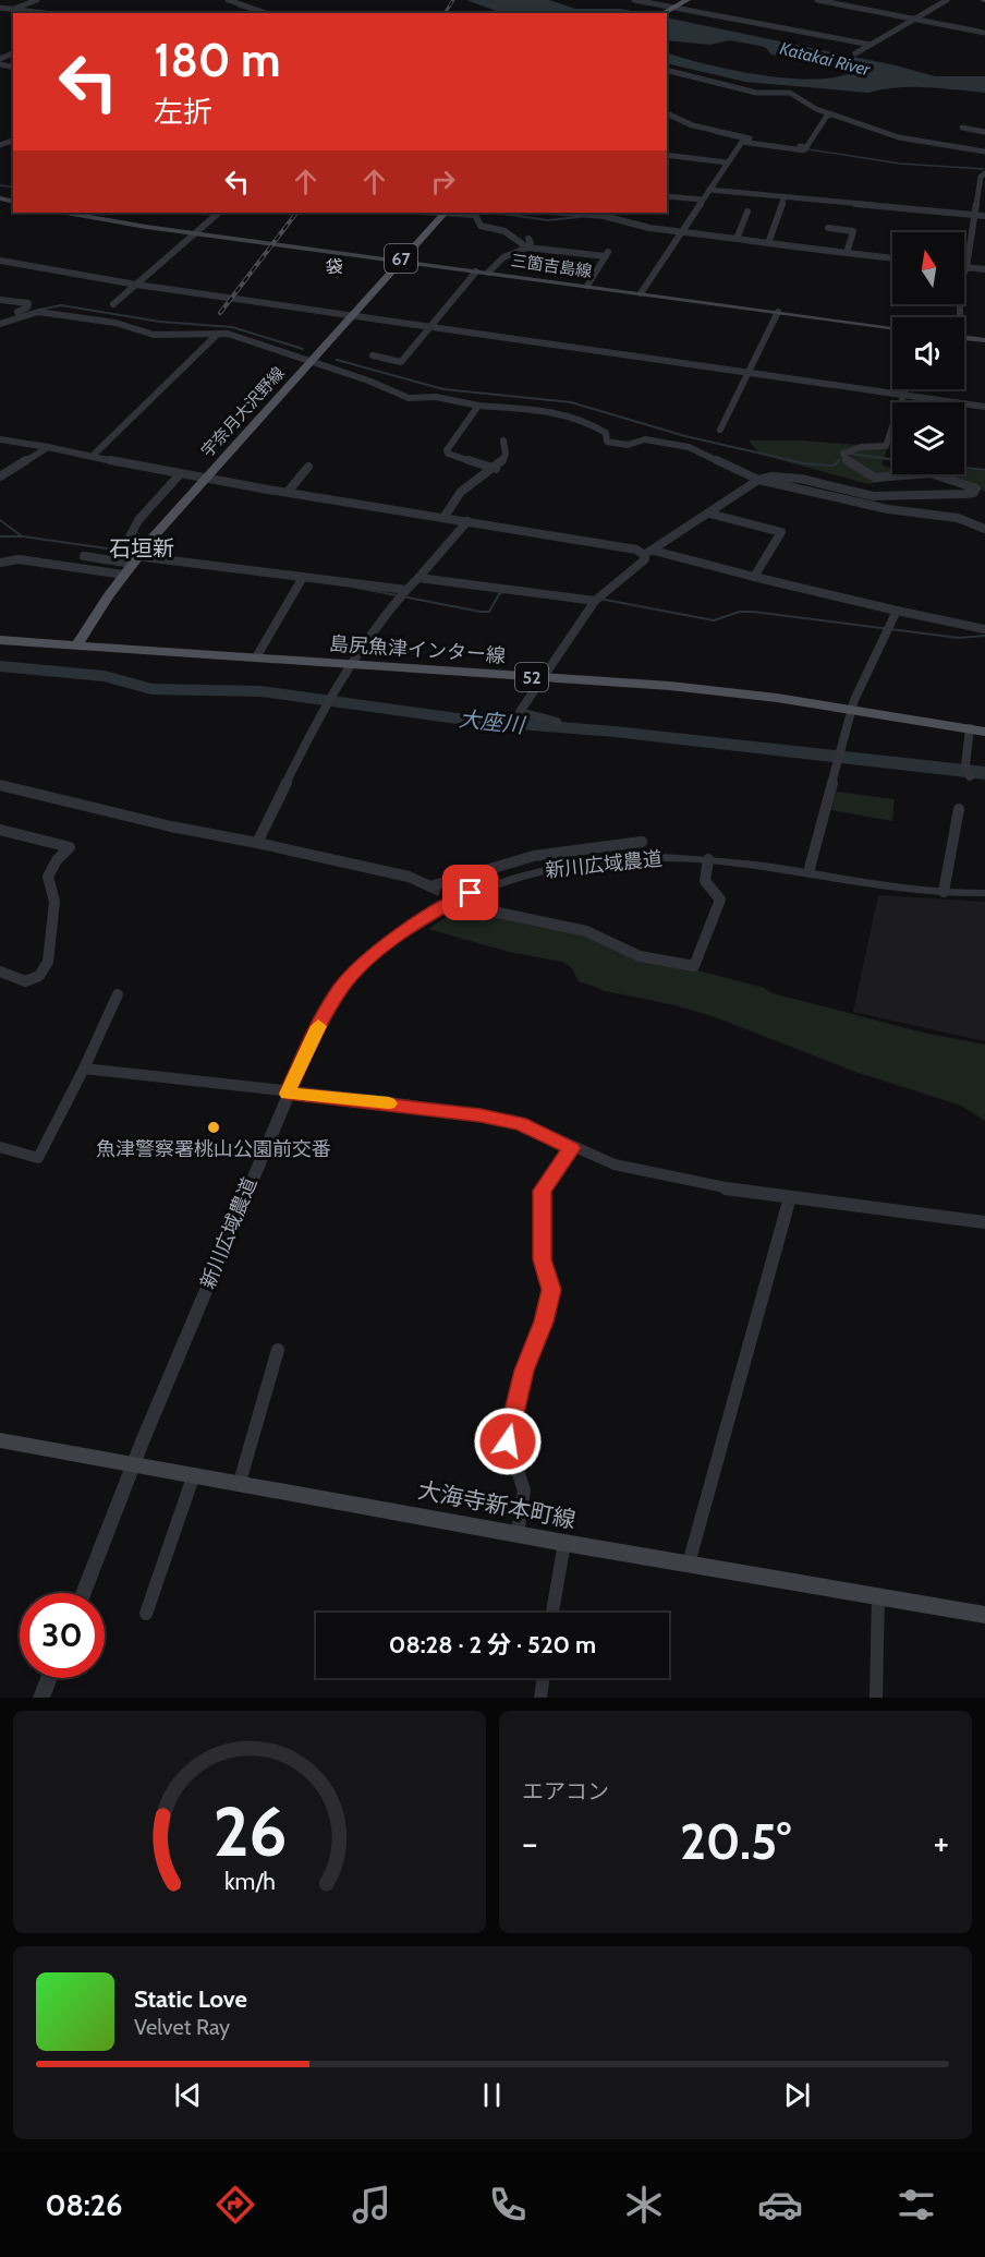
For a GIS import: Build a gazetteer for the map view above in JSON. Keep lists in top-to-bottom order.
{
  "streets": {
    "main road": [
      "67",
      "三箇吉島線",
      "宇奈月大沢野線",
      "島尻魚津インター線",
      "52",
      "大海寺新本町線"
    ],
    "street": ["新川広域農道"]
  },
  "crossings": [
    ["三箇吉島線", "宇奈月大沢野線"],
    ["宇奈月大沢野線", "島尻魚津インター線"],
    ["新川広域農道", "大海寺新本町線"]
  ],
  "districts": ["袋", "石垣新"],
  "water": ["Katakai River", "大座川"],
  "places": ["魚津警察署桃山公園前交番"],
  "north": "top",
  "page": {
    "turn": ["180 m", "左折"],
    "limit": "30",
    "trip": "08:28 · 2 分 · 520 m",
    "tile": "エアコン",
    "heat": ["−", "20.5°", "+"],
    "song": ["Static Love", "Velvet Ray"],
    "tabs": "08:26",
    "gauge": ["26", "km/h"]
  }
}
